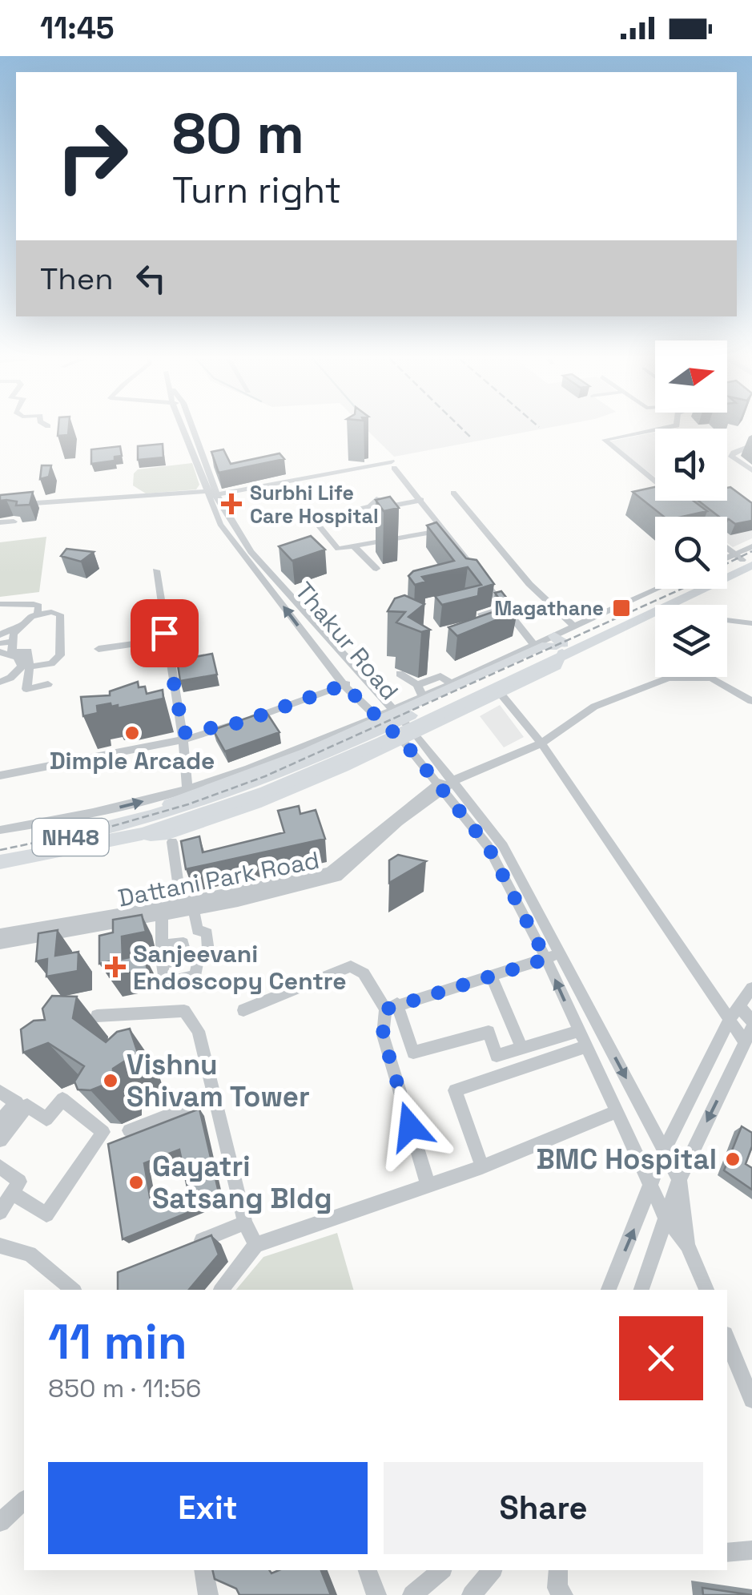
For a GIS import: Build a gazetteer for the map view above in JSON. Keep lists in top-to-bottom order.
{
  "streets": {
    "highway": ["NH48"],
    "street": ["Thakur Road", "Dattani Park Road"]
  },
  "crossings": [
    ["Thakur Road", "Dattani Park Road"]
  ],
  "places": {
    "health": ["Surbhi Life Care Hospital", "Sanjeevani Endoscopy Centre"],
    "transit": ["Magathane"],
    "other": [
      "Dimple Arcade",
      "Vishnu Shivam Tower",
      "BMC Hospital",
      "Gayatri Satsang Bldg"
    ]
  },
  "north": "right",
  "page": {
    "status": "11:45",
    "turn": ["80 m", "Turn right"],
    "then": "Then",
    "heading": ["11 min", "850 m · 11:56"],
    "buttons": ["Exit", "Share"]
  }
}
